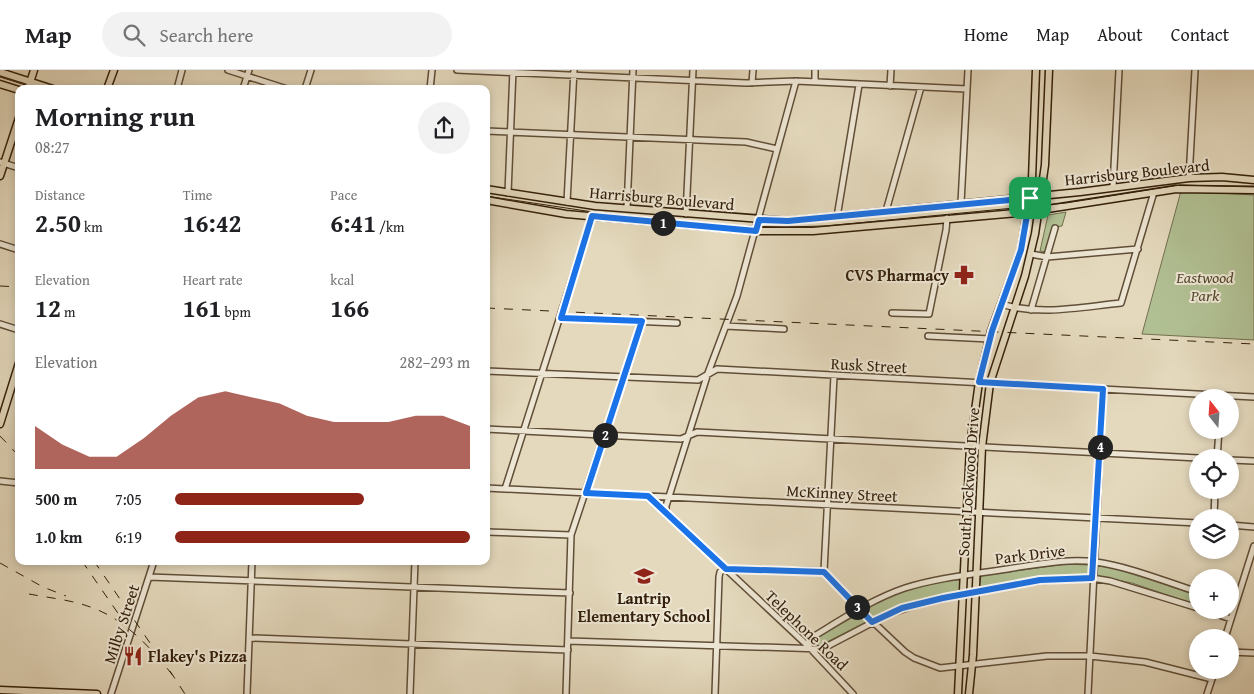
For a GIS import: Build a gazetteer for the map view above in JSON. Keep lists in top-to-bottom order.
{
  "streets": {
    "main road": ["Harrisburg Boulevard", "South Lockwood Drive"],
    "street": [
      "Rusk Street",
      "McKinney Street",
      "Park Drive",
      "Milby Street",
      "Telephone Road"
    ]
  },
  "crossings": [
    ["Harrisburg Boulevard", "South Lockwood Drive"],
    ["Rusk Street", "South Lockwood Drive"],
    ["South Lockwood Drive", "McKinney Street"],
    ["South Lockwood Drive", "Park Drive"],
    ["McKinney Street", "Telephone Road"],
    ["Park Drive", "Telephone Road"]
  ],
  "parks": ["Eastwood Park"],
  "places": {
    "pharmacy": ["CVS Pharmacy"],
    "school or university": ["Lantrip Elementary School"],
    "restaurant": ["Flakey's Pizza"]
  },
  "north": "top",
  "page": {
    "header": "Map",
    "search": "Search here",
    "nav": [
      "Home",
      "Map",
      "About",
      "Contact"
    ],
    "heading": ["Morning run", "08:27"],
    "stats": [
      ["Distance", "2.50 km"],
      ["Time", "16:42"],
      ["Pace", "6:41 /km"],
      ["Elevation", "12 m"],
      ["Heart rate", "161 bpm"],
      ["kcal", "166"]
    ],
    "pins": [
      "1",
      "2",
      "4",
      "3"
    ],
    "chart": ["Elevation", "282–293 m"],
    "map_buttons": ["+", "−"],
    "list": [
      {
        "name": "500 m",
        "note": "7:05"
      },
      {
        "name": "1.0 km",
        "note": "6:19"
      }
    ]
  }
}
